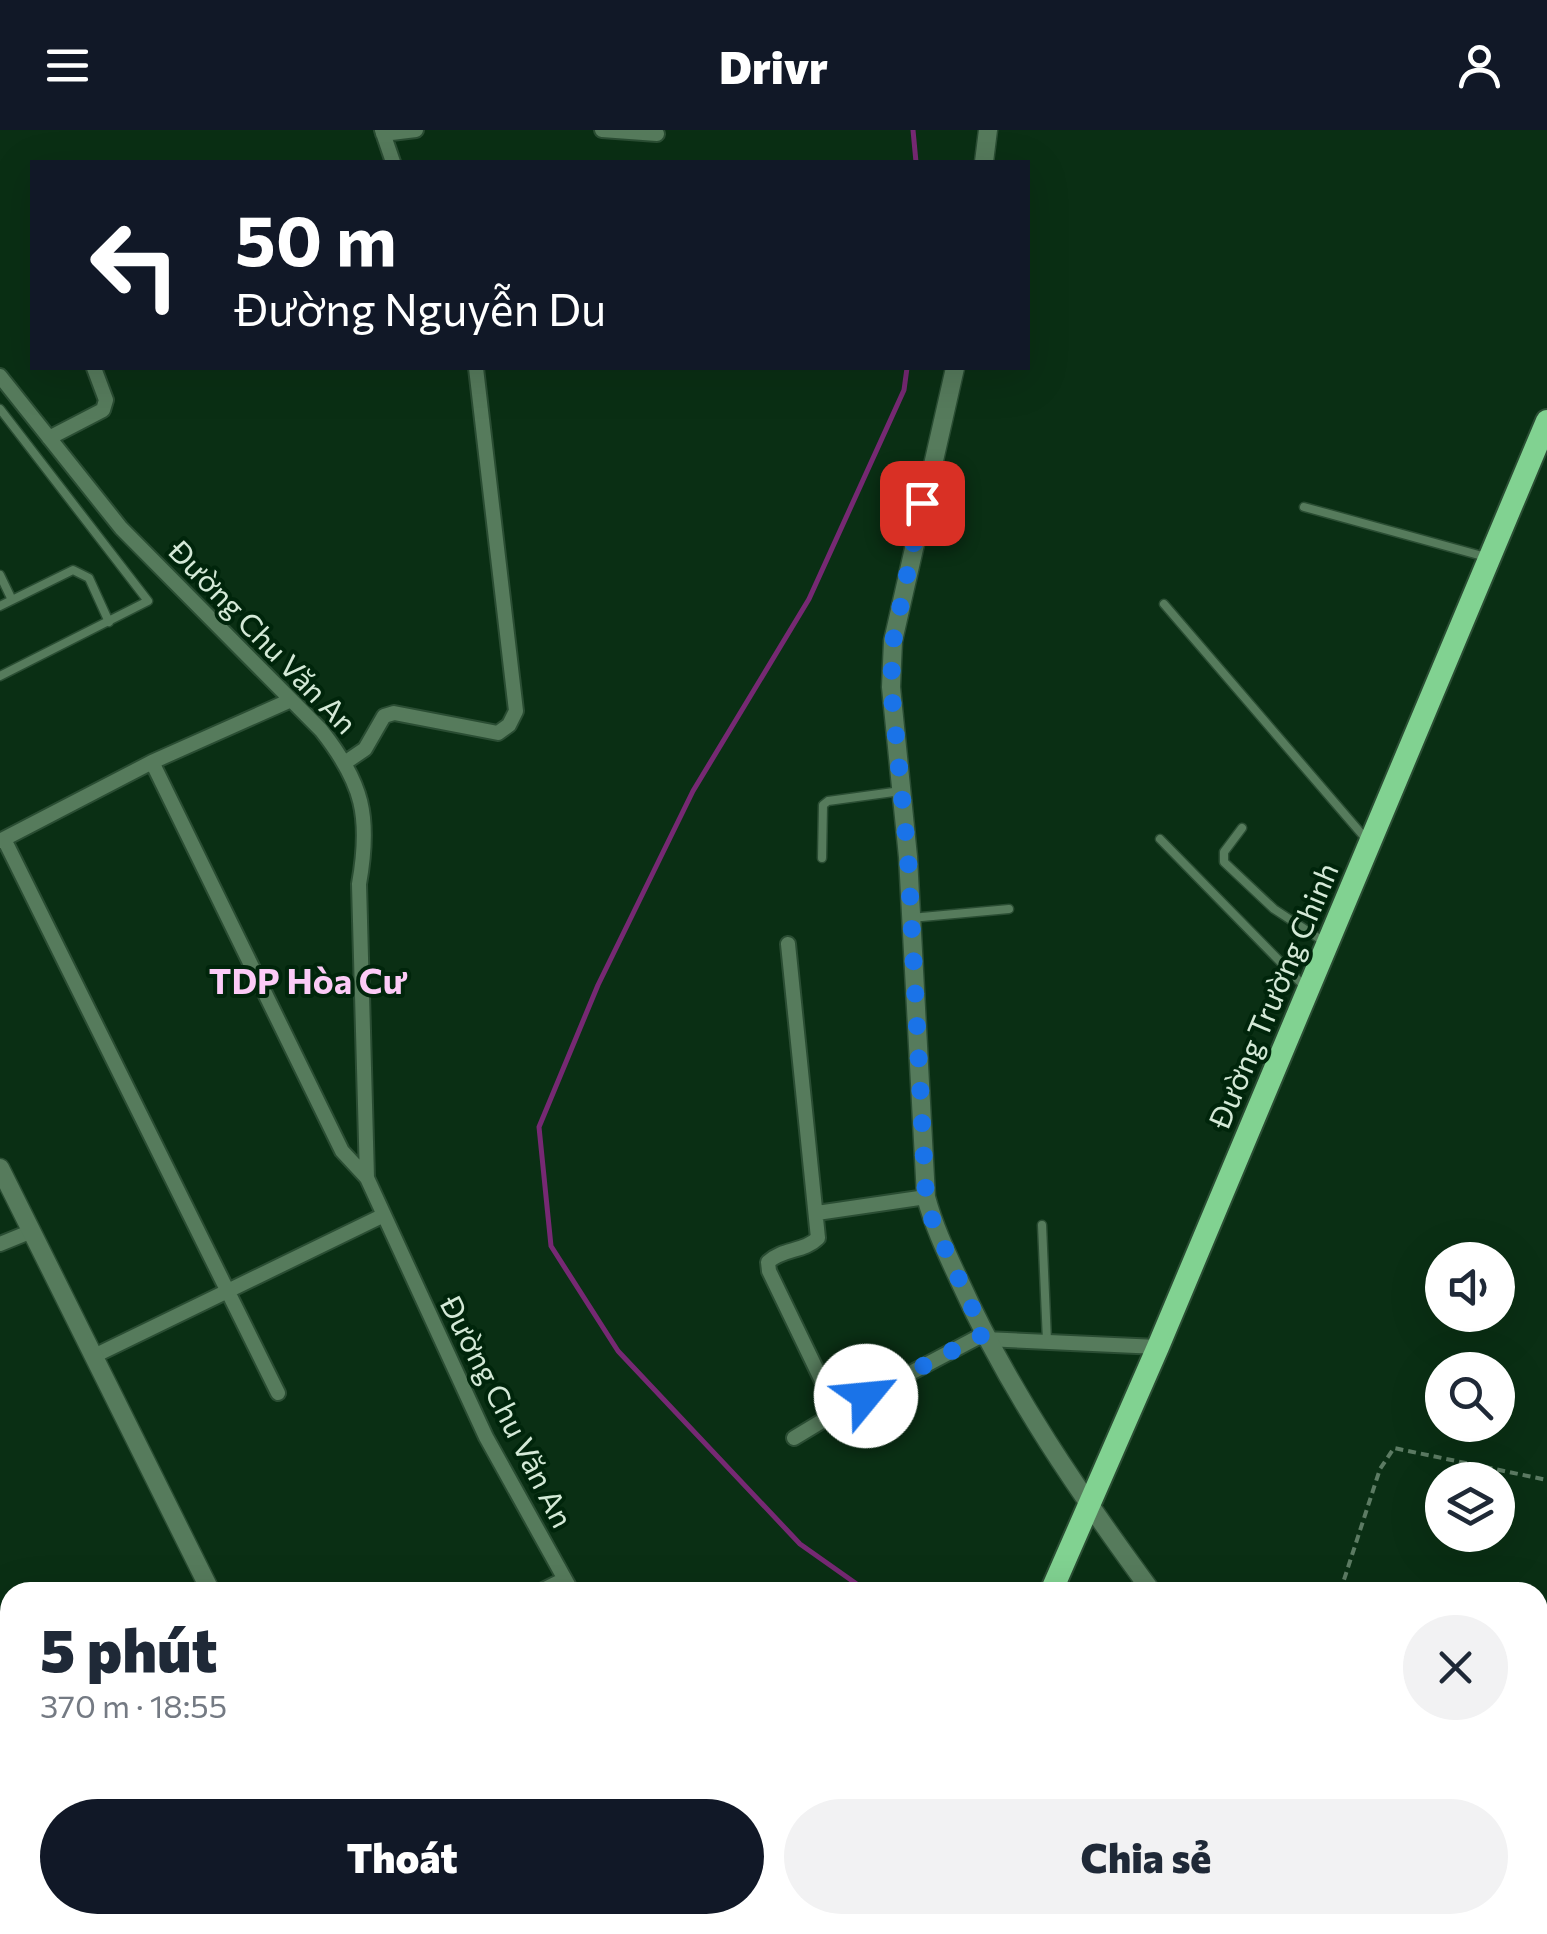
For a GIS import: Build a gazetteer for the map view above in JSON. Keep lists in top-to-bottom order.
{
  "streets": {
    "main road": ["Đường Trường Chinh"],
    "street": ["Đường Chu Văn An"]
  },
  "districts": ["TDP Hòa Cư"],
  "page": {
    "header": "Drivr",
    "turn": ["50 m", "Đường Nguyễn Du"],
    "heading": ["5 phút", "370 m · 18:55"],
    "buttons": ["Thoát", "Chia sẻ"]
  }
}
